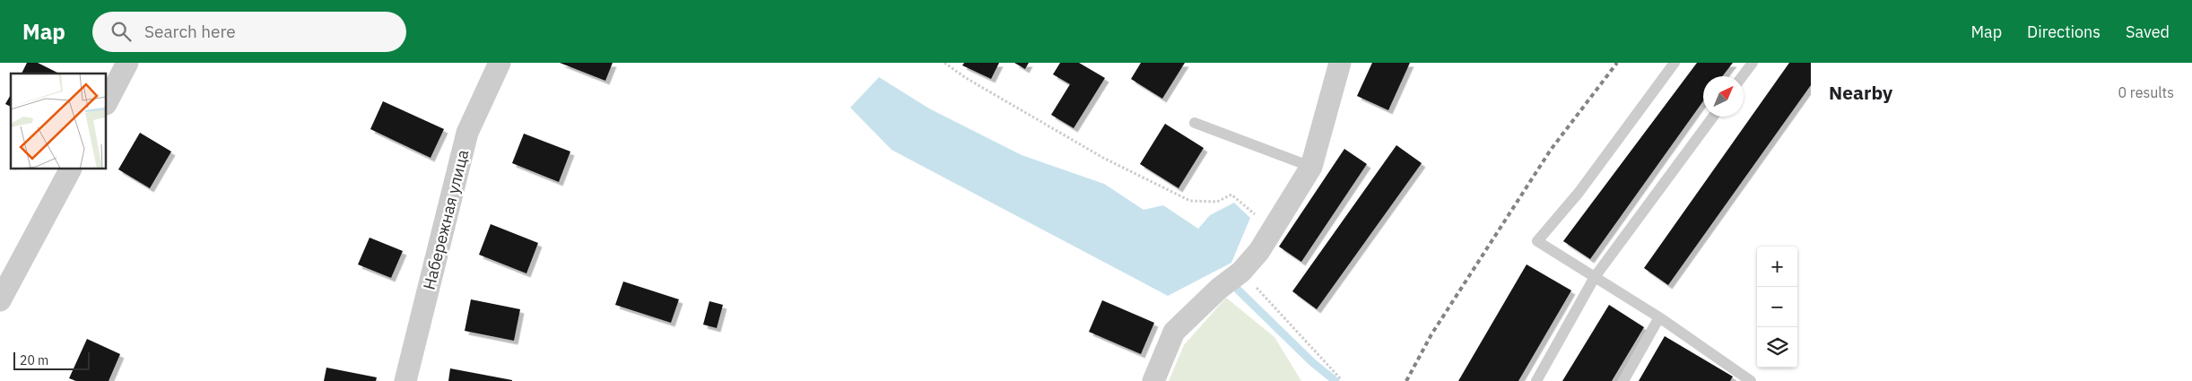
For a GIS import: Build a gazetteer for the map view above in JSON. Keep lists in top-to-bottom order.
{
  "streets": {
    "street": ["Набережная улица"]
  },
  "scale_bar": "20 m",
  "north": "top right",
  "page": {
    "header": "Map",
    "search": "Search here",
    "nav": ["Map", "Directions", "Saved"],
    "heading": ["Nearby", "0 results"],
    "map_buttons": ["+", "−"],
    "scale": "20 m"
  }
}
